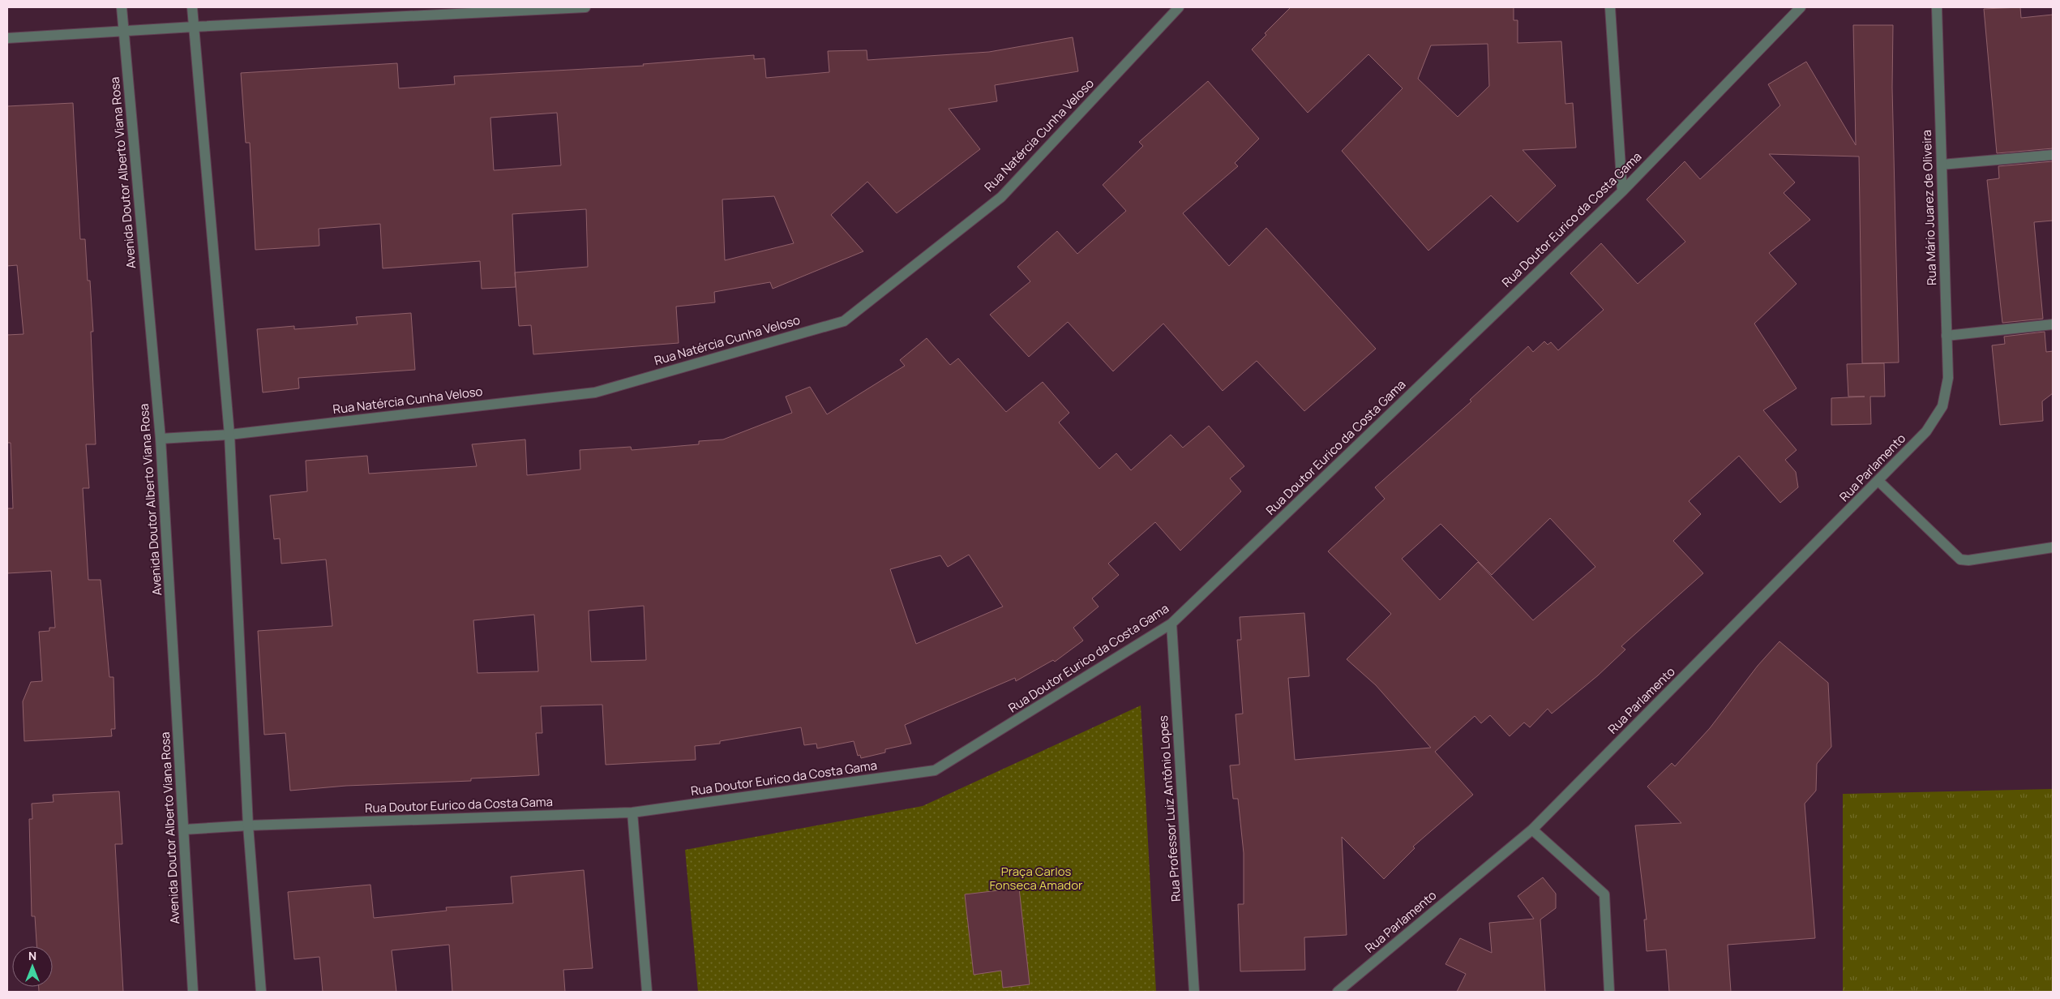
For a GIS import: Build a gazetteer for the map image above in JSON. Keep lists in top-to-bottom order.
{
  "streets": {
    "street": [
      "Rua Natércia Cunha Veloso",
      "Avenida Doutor Alberto Viana Rosa",
      "Rua Mário Juarez de Oliveira",
      "Rua Doutor Eurico da Costa Gama",
      "Rua Parlamento",
      "Rua Professor Luiz Antônio Lopes"
    ]
  },
  "crossings": [
    ["Rua Natércia Cunha Veloso", "Avenida Doutor Alberto Viana Rosa"],
    ["Avenida Doutor Alberto Viana Rosa", "Rua Doutor Eurico da Costa Gama"],
    ["Rua Mário Juarez de Oliveira", "Rua Parlamento"],
    ["Rua Doutor Eurico da Costa Gama", "Rua Professor Luiz Antônio Lopes"]
  ],
  "parks": ["Praça Carlos Fonseca Amador"],
  "north": "top"
}
